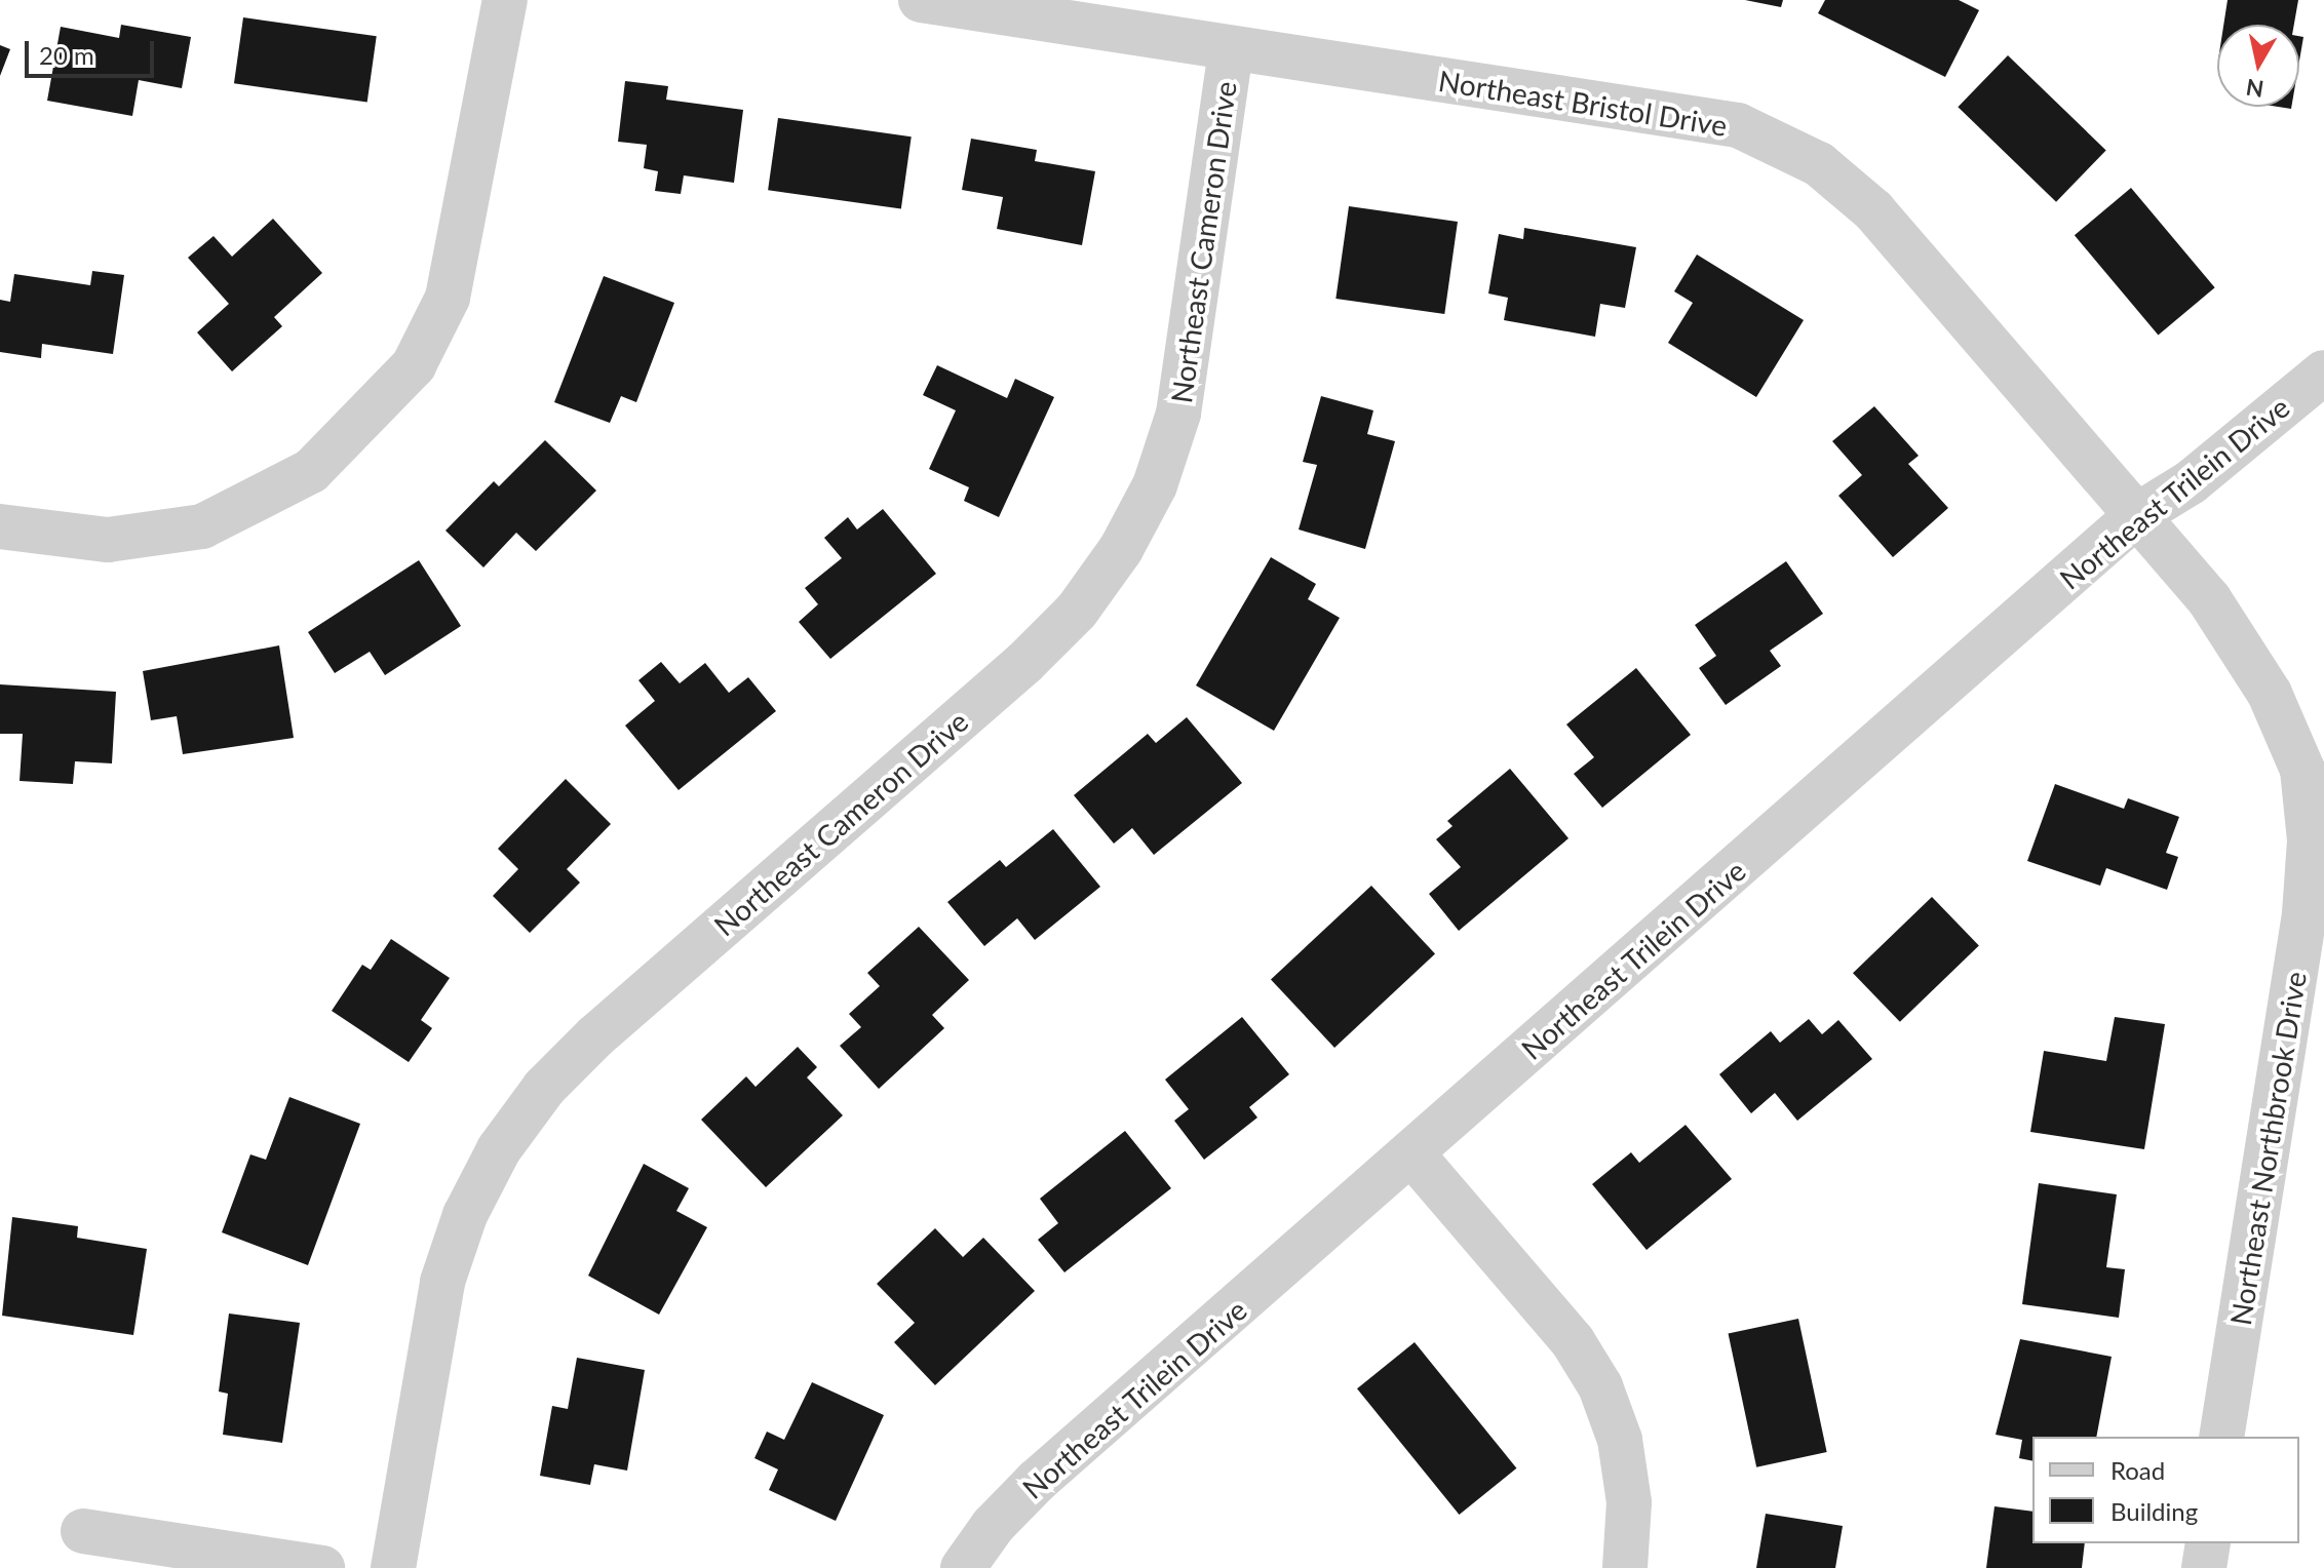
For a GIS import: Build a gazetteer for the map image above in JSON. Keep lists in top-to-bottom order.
{
  "streets": {
    "street": [
      "Northeast Bristol Drive",
      "Northeast Cameron Drive",
      "Northeast Trilein Drive",
      "Northeast Northbrook Drive"
    ]
  },
  "crossings": [
    ["Northeast Bristol Drive", "Northeast Cameron Drive"],
    ["Northeast Bristol Drive", "Northeast Trilein Drive"],
    ["Northeast Bristol Drive", "Northeast Northbrook Drive"],
    ["Northeast Trilein Drive", "Northeast Northbrook Drive"]
  ],
  "legend": ["Road", "Building"],
  "scale_bar": "20 m",
  "north": "bottom"
}
